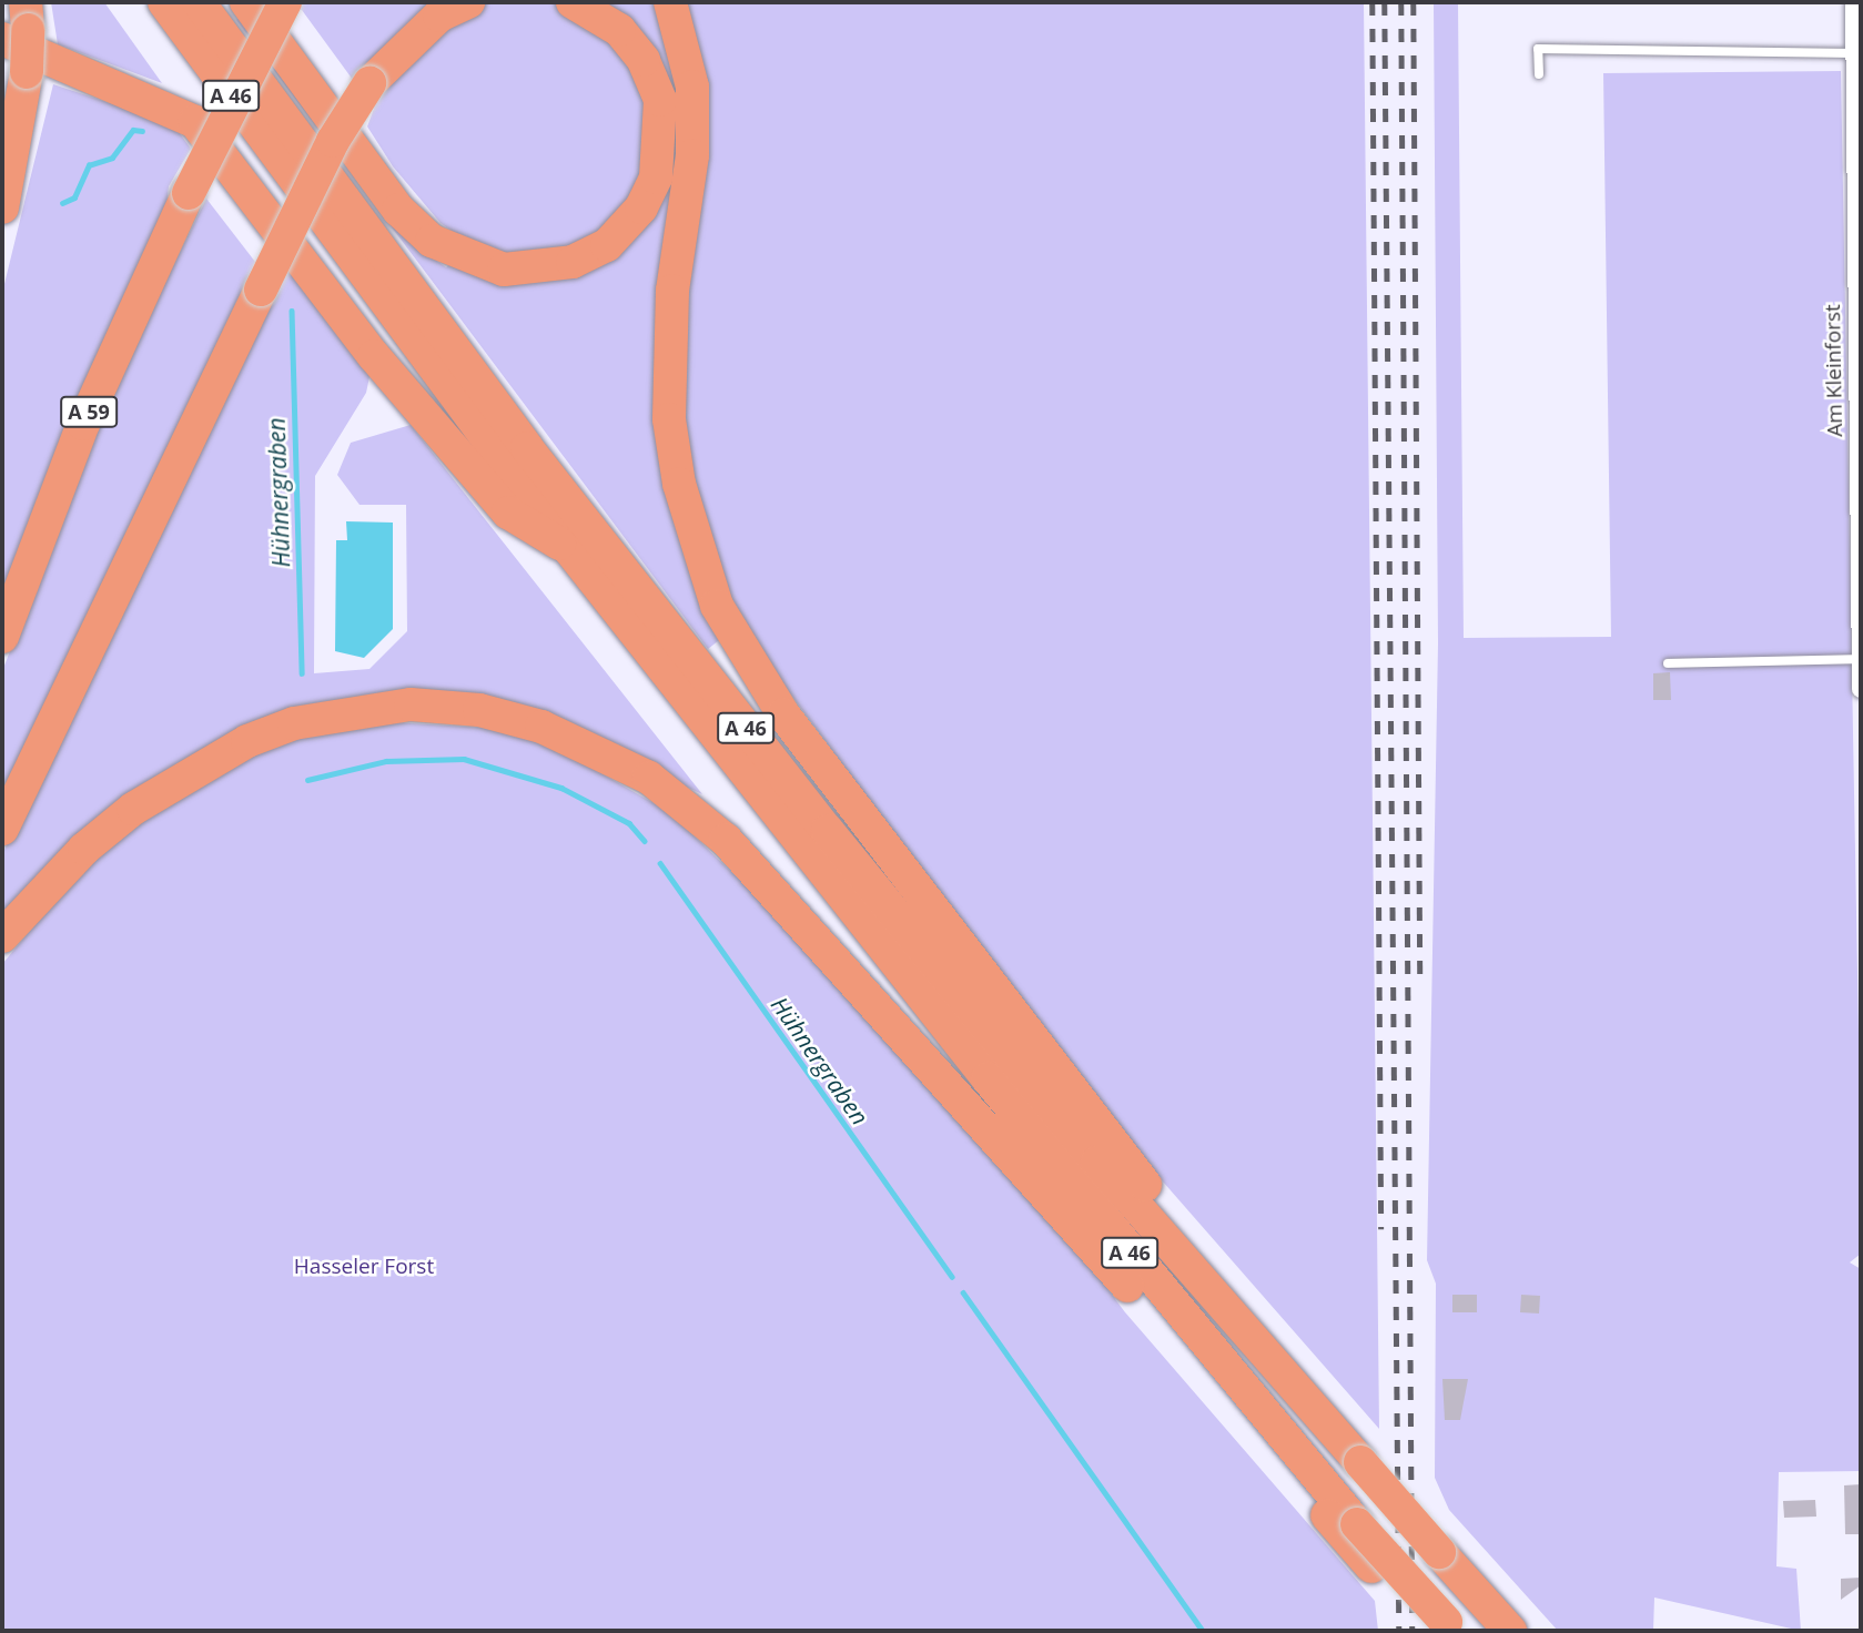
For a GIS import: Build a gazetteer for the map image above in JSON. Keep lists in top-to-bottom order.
{
  "streets": {
    "highway": ["A 46", "A 59"],
    "street": ["Am Kleinforst"]
  },
  "water": ["Hühnergraben"],
  "parks": ["Hasseler Forst"]
}
